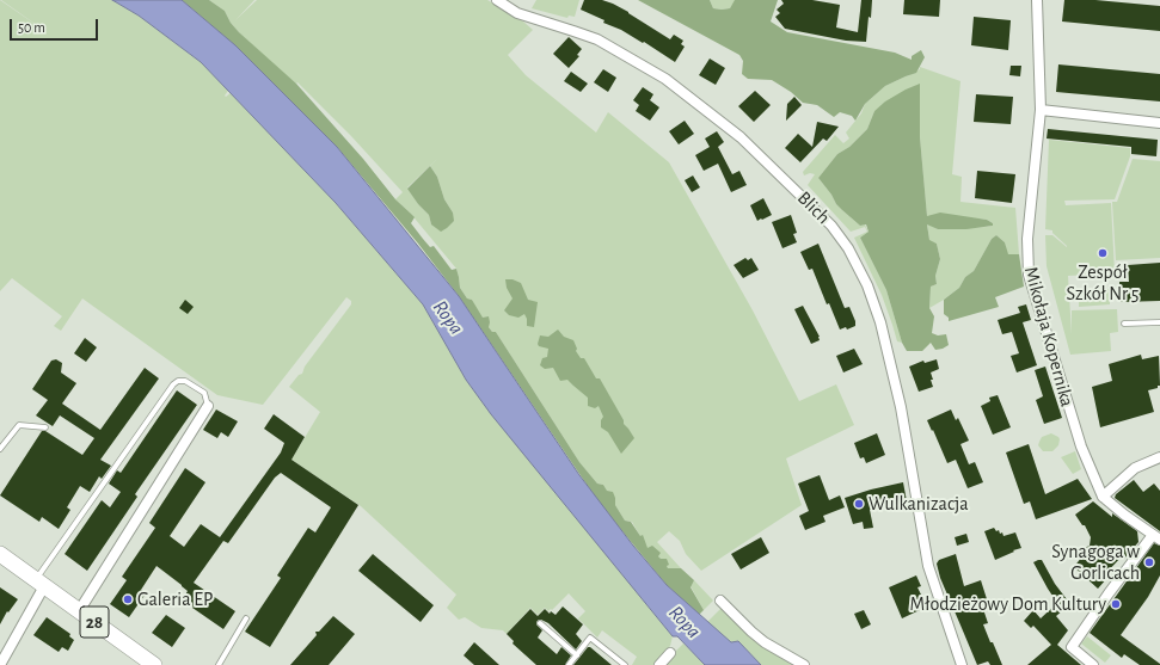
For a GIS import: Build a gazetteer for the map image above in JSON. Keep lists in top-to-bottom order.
{
  "streets": {
    "main road": ["28"],
    "street": ["Blich", "Mikołaja Kopernika"]
  },
  "water": ["Ropa"],
  "places": [
    "Zespół Szkół Nr 5",
    "Wulkanizacja",
    "Synagoga w Gorlicach",
    "Galeria EP",
    "Młodzieżowy Dom Kultury"
  ],
  "scale_bar": "50 m"
}
